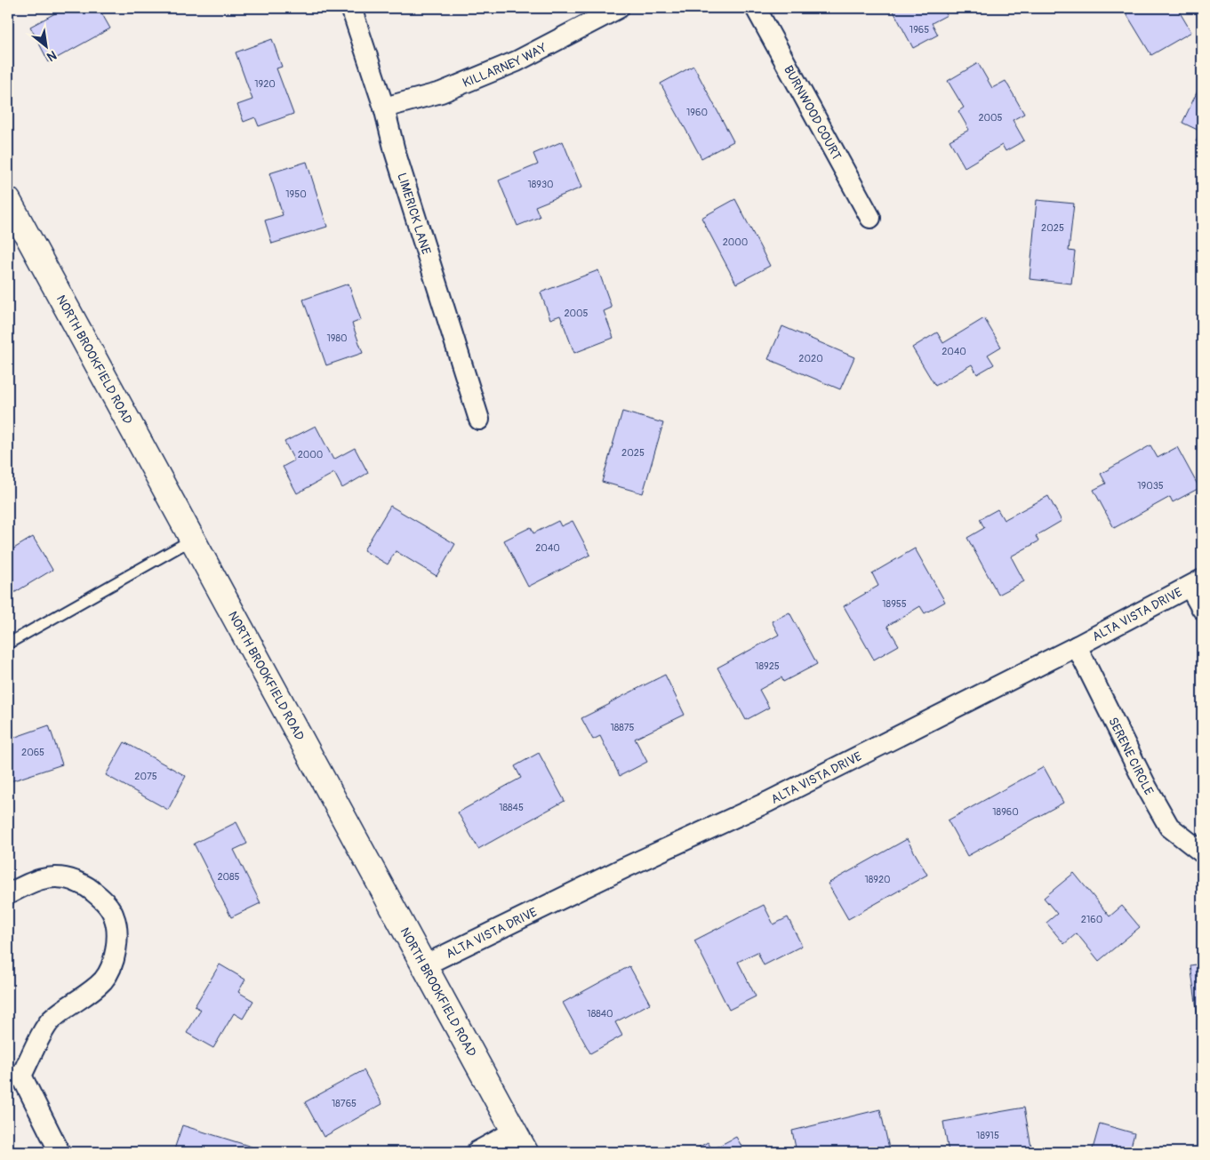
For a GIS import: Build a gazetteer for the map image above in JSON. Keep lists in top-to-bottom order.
{
  "streets": {
    "street": [
      "KILLARNEY WAY",
      "BURNWOOD COURT",
      "LIMERICK LANE",
      "NORTH BROOKFIELD ROAD",
      "ALTA VISTA DRIVE",
      "SERENE CIRCLE"
    ]
  },
  "crossings": [
    ["KILLARNEY WAY", "LIMERICK LANE"],
    ["NORTH BROOKFIELD ROAD", "ALTA VISTA DRIVE"],
    ["ALTA VISTA DRIVE", "SERENE CIRCLE"]
  ],
  "house_numbers": [
    "1965",
    "1920",
    "1960",
    "2005",
    "18930",
    "1950",
    "2025",
    "2000",
    "2005",
    "1980",
    "2040",
    "2020",
    "2025",
    "2000",
    "19035",
    "2040",
    "18955",
    "18925",
    "18875",
    "2065",
    "2075",
    "18845",
    "18960",
    "2085",
    "18920",
    "2160",
    "18840",
    "18765",
    "18915"
  ],
  "north": "bottom right"
}
